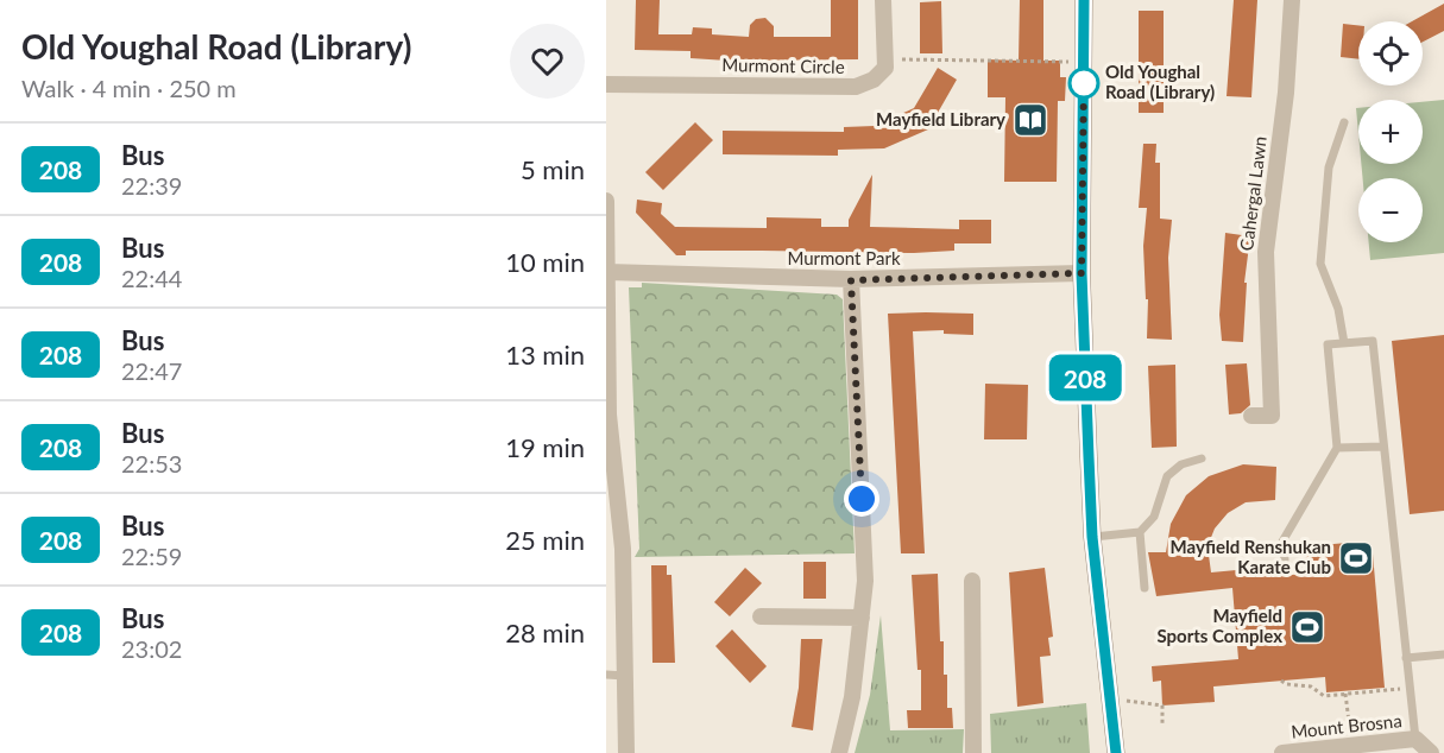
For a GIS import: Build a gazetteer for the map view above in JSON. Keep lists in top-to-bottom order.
{
  "streets": {
    "street": [
      "Murmont Circle",
      "Cahergal Lawn",
      "Murmont Park",
      "Mount Brosna"
    ]
  },
  "places": {
    "other": ["Old Youghal Road (Library)"],
    "library": ["Mayfield Library"],
    "sports": ["Mayfield Renshukan Karate Club", "Mayfield Sports Complex"]
  },
  "lines": ["bus line 208"],
  "page": {
    "heading": ["Old Youghal Road (Library)", "Walk · 4 min · 250 m"],
    "on_map": "208",
    "map_buttons": ["+", "−"],
    "list": [
      {
        "mark": "208",
        "name": "Bus",
        "note": "22:39",
        "value": "5 min"
      },
      {
        "mark": "208",
        "name": "Bus",
        "note": "22:44",
        "value": "10 min"
      },
      {
        "mark": "208",
        "name": "Bus",
        "note": "22:47",
        "value": "13 min"
      },
      {
        "mark": "208",
        "name": "Bus",
        "note": "22:53",
        "value": "19 min"
      },
      {
        "mark": "208",
        "name": "Bus",
        "note": "22:59",
        "value": "25 min"
      },
      {
        "mark": "208",
        "name": "Bus",
        "note": "23:02",
        "value": "28 min"
      }
    ]
  }
}
